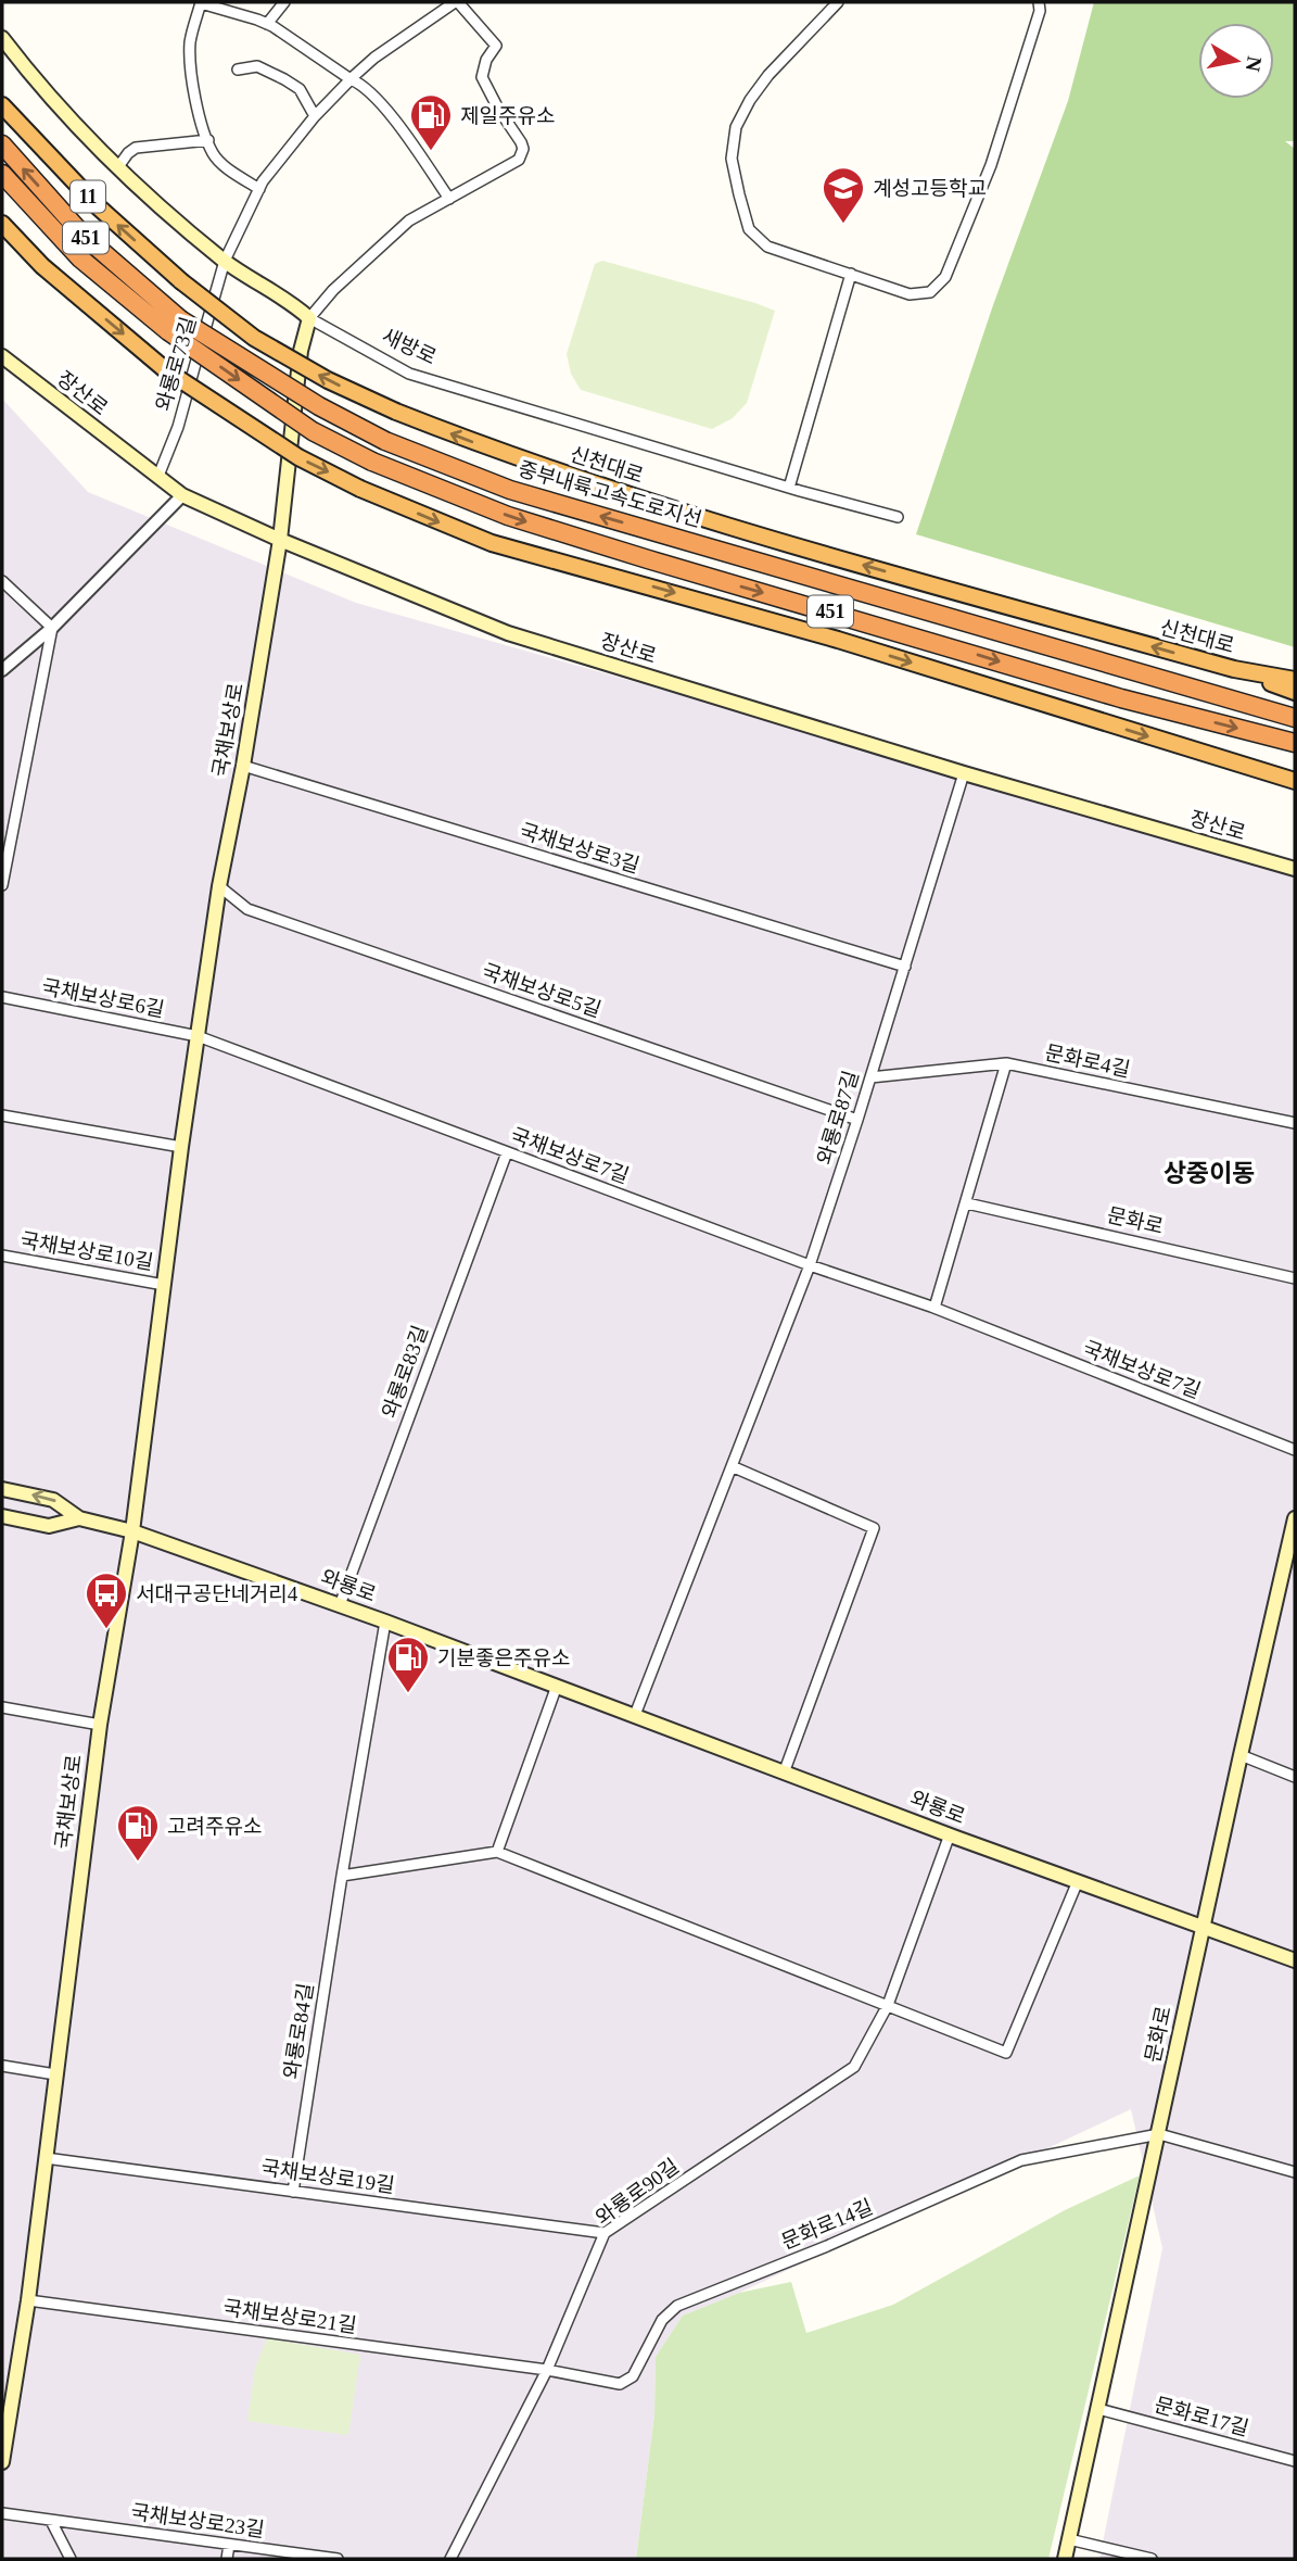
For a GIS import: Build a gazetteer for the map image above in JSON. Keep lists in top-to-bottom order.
{
  "streets": {
    "highway": [
      "11",
      "451",
      "신천대로",
      "중부내륙고속도로지선"
    ],
    "main road": [
      "새방로",
      "장산로",
      "국채보상로",
      "문화로",
      "와룡로"
    ],
    "street": [
      "와룡로73길",
      "국채보상로3길",
      "국채보상로5길",
      "국채보상로6길",
      "문화로4길",
      "와룡로87길",
      "국채보상로7길",
      "국채보상로10길",
      "와룡로83길",
      "와룡로84길",
      "국채보상로19길",
      "와룡로90길",
      "문화로14길",
      "국채보상로21길",
      "문화로17길",
      "국채보상로23길"
    ]
  },
  "crossings": [
    ["새방로", "와룡로73길"],
    ["새방로", "국채보상로"],
    ["와룡로73길", "장산로"],
    ["장산로", "국채보상로"],
    ["장산로", "와룡로87길"],
    ["국채보상로", "국채보상로3길"],
    ["국채보상로", "국채보상로5길"],
    ["국채보상로", "국채보상로6길"],
    ["국채보상로", "국채보상로7길"],
    ["국채보상로", "국채보상로10길"],
    ["국채보상로", "와룡로"],
    ["국채보상로", "국채보상로19길"],
    ["국채보상로", "국채보상로21길"],
    ["국채보상로3길", "와룡로87길"],
    ["국채보상로5길", "와룡로87길"],
    ["국채보상로6길", "국채보상로7길"],
    ["문화로4길", "와룡로87길"],
    ["와룡로87길", "국채보상로7길"],
    ["와룡로87길", "와룡로"],
    ["국채보상로7길", "와룡로83길"],
    ["문화로", "와룡로"],
    ["문화로", "문화로14길"],
    ["문화로", "문화로17길"],
    ["와룡로83길", "와룡로"],
    ["와룡로", "와룡로84길"],
    ["와룡로", "와룡로90길"],
    ["와룡로84길", "국채보상로19길"],
    ["국채보상로19길", "와룡로90길"],
    ["와룡로90길", "문화로14길"],
    ["와룡로90길", "국채보상로21길"],
    ["문화로14길", "국채보상로21길"]
  ],
  "districts": ["상중이동"],
  "places": {
    "fuel station": ["제일주유소", "기분좋은주유소", "고려주유소"],
    "school or university": ["계성고등학교"],
    "bus stop": ["서대구공단네거리4"]
  },
  "north": "right"
}
